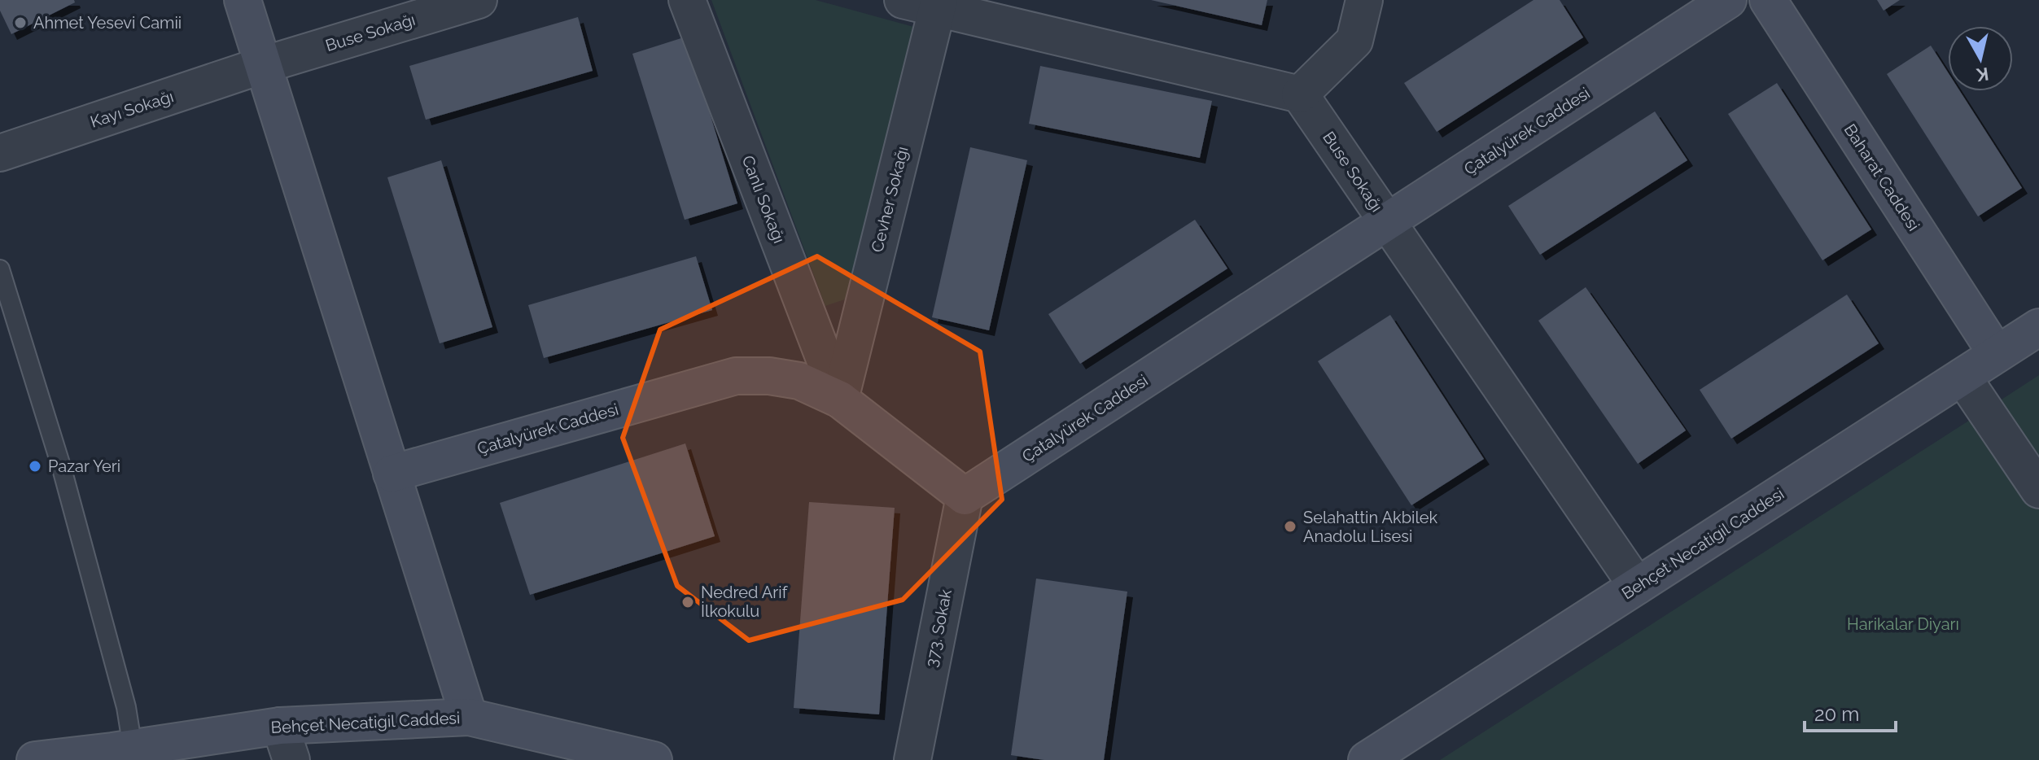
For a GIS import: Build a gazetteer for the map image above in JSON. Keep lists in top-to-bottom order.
{
  "streets": {
    "street": [
      "Buse Sokağı",
      "Kayı Sokağı",
      "Çatalyürek Caddesi",
      "Baharat Caddesi",
      "Canlı Sokağı",
      "Cevher Sokağı",
      "Behçet Necatigil Caddesi",
      "373. Sokak"
    ]
  },
  "crossings": [
    ["Buse Sokağı", "Kayı Sokağı"],
    ["Buse Sokağı", "Çatalyürek Caddesi"],
    ["Buse Sokağı", "Behçet Necatigil Caddesi"],
    ["Çatalyürek Caddesi", "Canlı Sokağı"],
    ["Çatalyürek Caddesi", "Cevher Sokağı"],
    ["Çatalyürek Caddesi", "373. Sokak"],
    ["Baharat Caddesi", "Behçet Necatigil Caddesi"],
    ["Canlı Sokağı", "Cevher Sokağı"]
  ],
  "parks": ["Harikalar Diyarı"],
  "places": [
    "Ahmet Yesevi Camii",
    "Pazar Yeri",
    "Selahattin Akbilek Anadolu Lisesi",
    "Nedred Arif İlkokulu"
  ],
  "scale_bar": "20 m",
  "north": "bottom"
}
